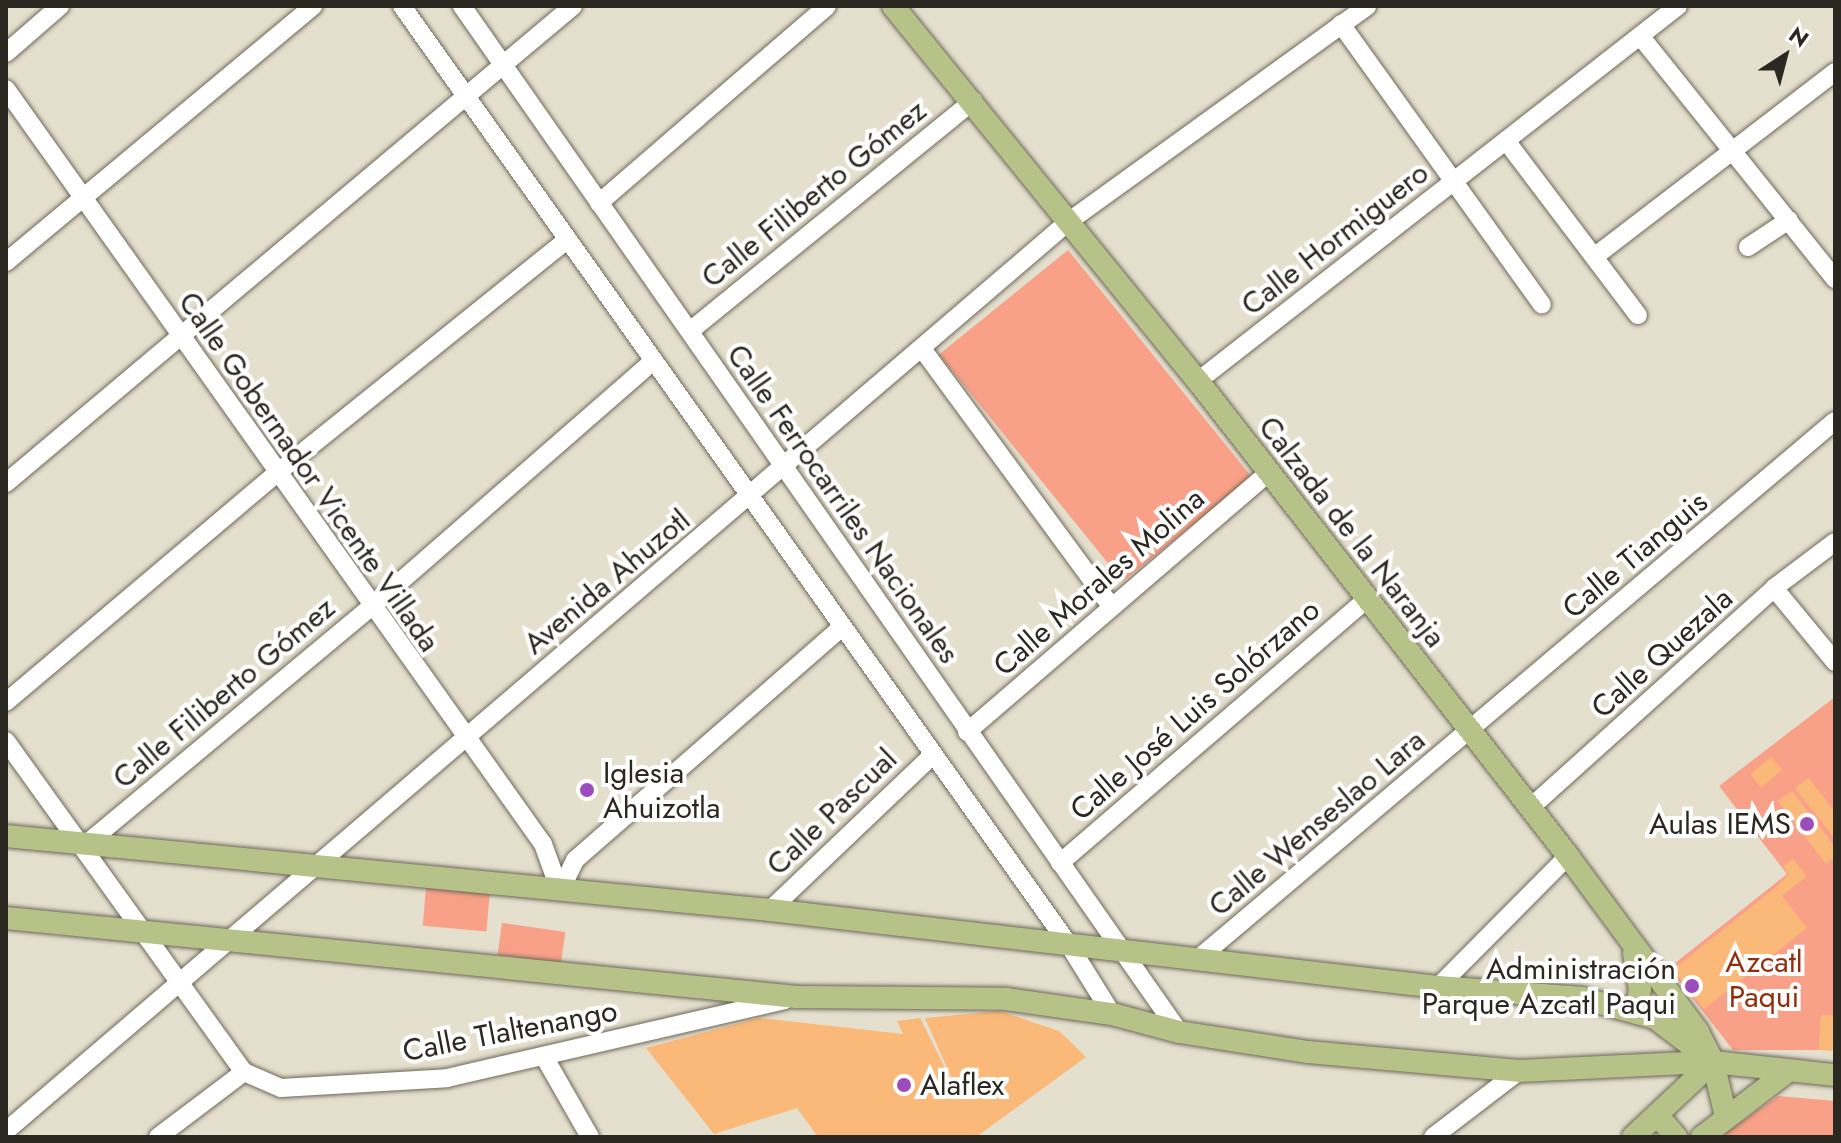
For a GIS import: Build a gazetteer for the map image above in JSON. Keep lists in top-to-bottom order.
{
  "streets": {
    "main road": ["Calzada de la Naranja"],
    "street": [
      "Calle Filiberto Gómez",
      "Calle Hormiguero",
      "Calle Gobernador Vicente Villada",
      "Calle Ferrocarriles Nacionales",
      "Calle Tianguis",
      "Avenida Ahuzotl",
      "Calle Morales Molina",
      "Calle Quezala",
      "Calle José Luis Solórzano",
      "Calle Pascual",
      "Calle Wenseslao Lara",
      "Calle Tlaltenango"
    ]
  },
  "crossings": [
    ["Calle Filiberto Gómez", "Calle Gobernador Vicente Villada"],
    ["Calle Filiberto Gómez", "Calle Ferrocarriles Nacionales"],
    ["Calle Filiberto Gómez", "Calzada de la Naranja"],
    ["Calle Hormiguero", "Calzada de la Naranja"],
    ["Calle Gobernador Vicente Villada", "Avenida Ahuzotl"],
    ["Calle Ferrocarriles Nacionales", "Avenida Ahuzotl"],
    ["Calle Ferrocarriles Nacionales", "Calle Morales Molina"],
    ["Calle Ferrocarriles Nacionales", "Calle José Luis Solórzano"],
    ["Calzada de la Naranja", "Calle Tianguis"],
    ["Calzada de la Naranja", "Avenida Ahuzotl"],
    ["Calzada de la Naranja", "Calle Morales Molina"],
    ["Calzada de la Naranja", "Calle Quezala"],
    ["Calzada de la Naranja", "Calle José Luis Solórzano"],
    ["Calzada de la Naranja", "Calle Wenseslao Lara"],
    ["Calle Tianguis", "Calle Wenseslao Lara"]
  ],
  "parks": ["Azcatl Paqui"],
  "places": [
    "Iglesia Ahuizotla",
    "Aulas IEMS",
    "Administración Parque Azcatl Paqui",
    "Alaflex"
  ],
  "north": "top right"
}
